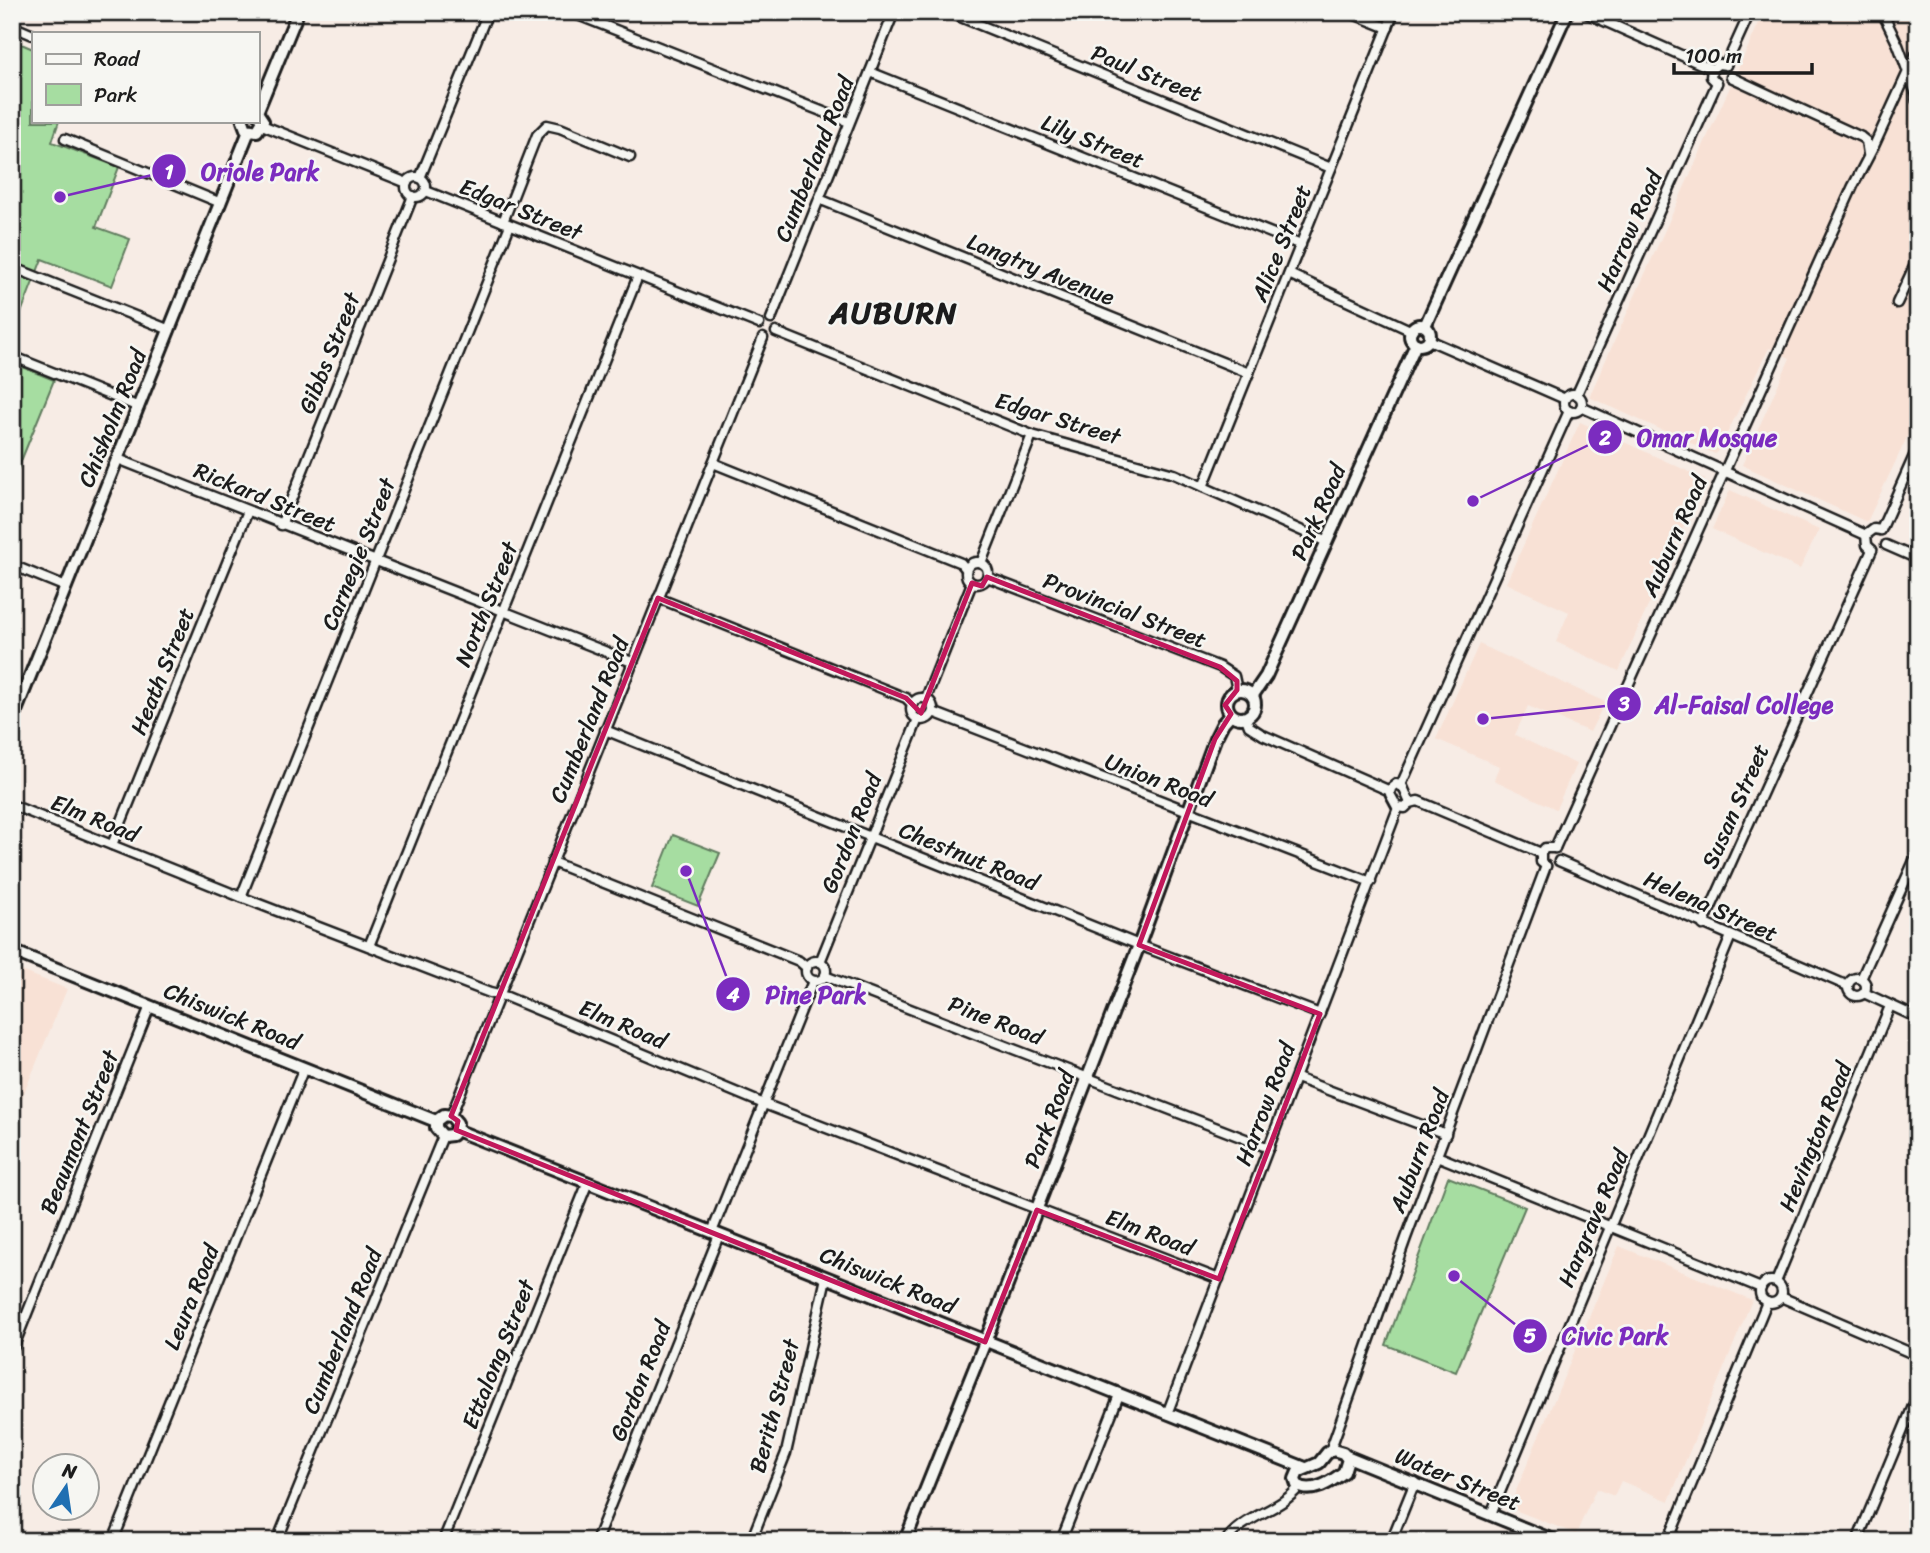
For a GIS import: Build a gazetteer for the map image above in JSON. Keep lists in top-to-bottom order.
{
  "streets": {
    "street": [
      "Paul Street",
      "Lily Street",
      "Cumberland Road",
      "Edgar Street",
      "Harrow Road",
      "Alice Street",
      "Langtry Avenue",
      "Gibbs Street",
      "Chisholm Road",
      "Rickard Street",
      "Park Road",
      "Auburn Road",
      "Carnegie Street",
      "North Street",
      "Provincial Street",
      "Heath Street",
      "Union Road",
      "Susan Street",
      "Elm Road",
      "Gordon Road",
      "Chestnut Road",
      "Helena Street",
      "Chiswick Road",
      "Pine Road",
      "Beaumont Street",
      "Hevington Road",
      "Hargrave Road",
      "Leura Road",
      "Ettalong Street",
      "Berith Street",
      "Water Street"
    ]
  },
  "crossings": [
    ["Paul Street", "Alice Street"],
    ["Lily Street", "Cumberland Road"],
    ["Lily Street", "Alice Street"],
    ["Cumberland Road", "Edgar Street"],
    ["Cumberland Road", "Langtry Avenue"],
    ["Cumberland Road", "Rickard Street"],
    ["Cumberland Road", "Elm Road"],
    ["Cumberland Road", "Chestnut Road"],
    ["Cumberland Road", "Chiswick Road"],
    ["Edgar Street", "Alice Street"],
    ["Edgar Street", "Gibbs Street"],
    ["Edgar Street", "Park Road"],
    ["Edgar Street", "Carnegie Street"],
    ["Edgar Street", "North Street"],
    ["Harrow Road", "Union Road"],
    ["Harrow Road", "Elm Road"],
    ["Harrow Road", "Chestnut Road"],
    ["Harrow Road", "Chiswick Road"],
    ["Harrow Road", "Pine Road"],
    ["Alice Street", "Langtry Avenue"],
    ["Gibbs Street", "Rickard Street"],
    ["Chisholm Road", "Rickard Street"],
    ["Rickard Street", "Carnegie Street"],
    ["Rickard Street", "North Street"],
    ["Rickard Street", "Heath Street"],
    ["Park Road", "Provincial Street"],
    ["Park Road", "Union Road"],
    ["Park Road", "Elm Road"],
    ["Park Road", "Chestnut Road"],
    ["Park Road", "Chiswick Road"],
    ["Park Road", "Pine Road"],
    ["Auburn Road", "Helena Street"],
    ["Auburn Road", "Water Street"],
    ["Carnegie Street", "Elm Road"],
    ["North Street", "Elm Road"],
    ["Heath Street", "Elm Road"],
    ["Union Road", "Gordon Road"],
    ["Susan Street", "Helena Street"],
    ["Elm Road", "Gordon Road"],
    ["Gordon Road", "Chestnut Road"],
    ["Gordon Road", "Chiswick Road"],
    ["Gordon Road", "Pine Road"],
    ["Helena Street", "Hargrave Road"],
    ["Chiswick Road", "Beaumont Street"],
    ["Chiswick Road", "Leura Road"],
    ["Chiswick Road", "Ettalong Street"],
    ["Chiswick Road", "Berith Street"],
    ["Hargrave Road", "Water Street"]
  ],
  "districts": ["AUBURN"],
  "places": [
    "Oriole Park",
    "Omar Mosque",
    "Al-Faisal College",
    "Pine Park",
    "Civic Park"
  ],
  "legend": ["Road", "Park"],
  "scale_bar": "100 m",
  "north": "top"
}
